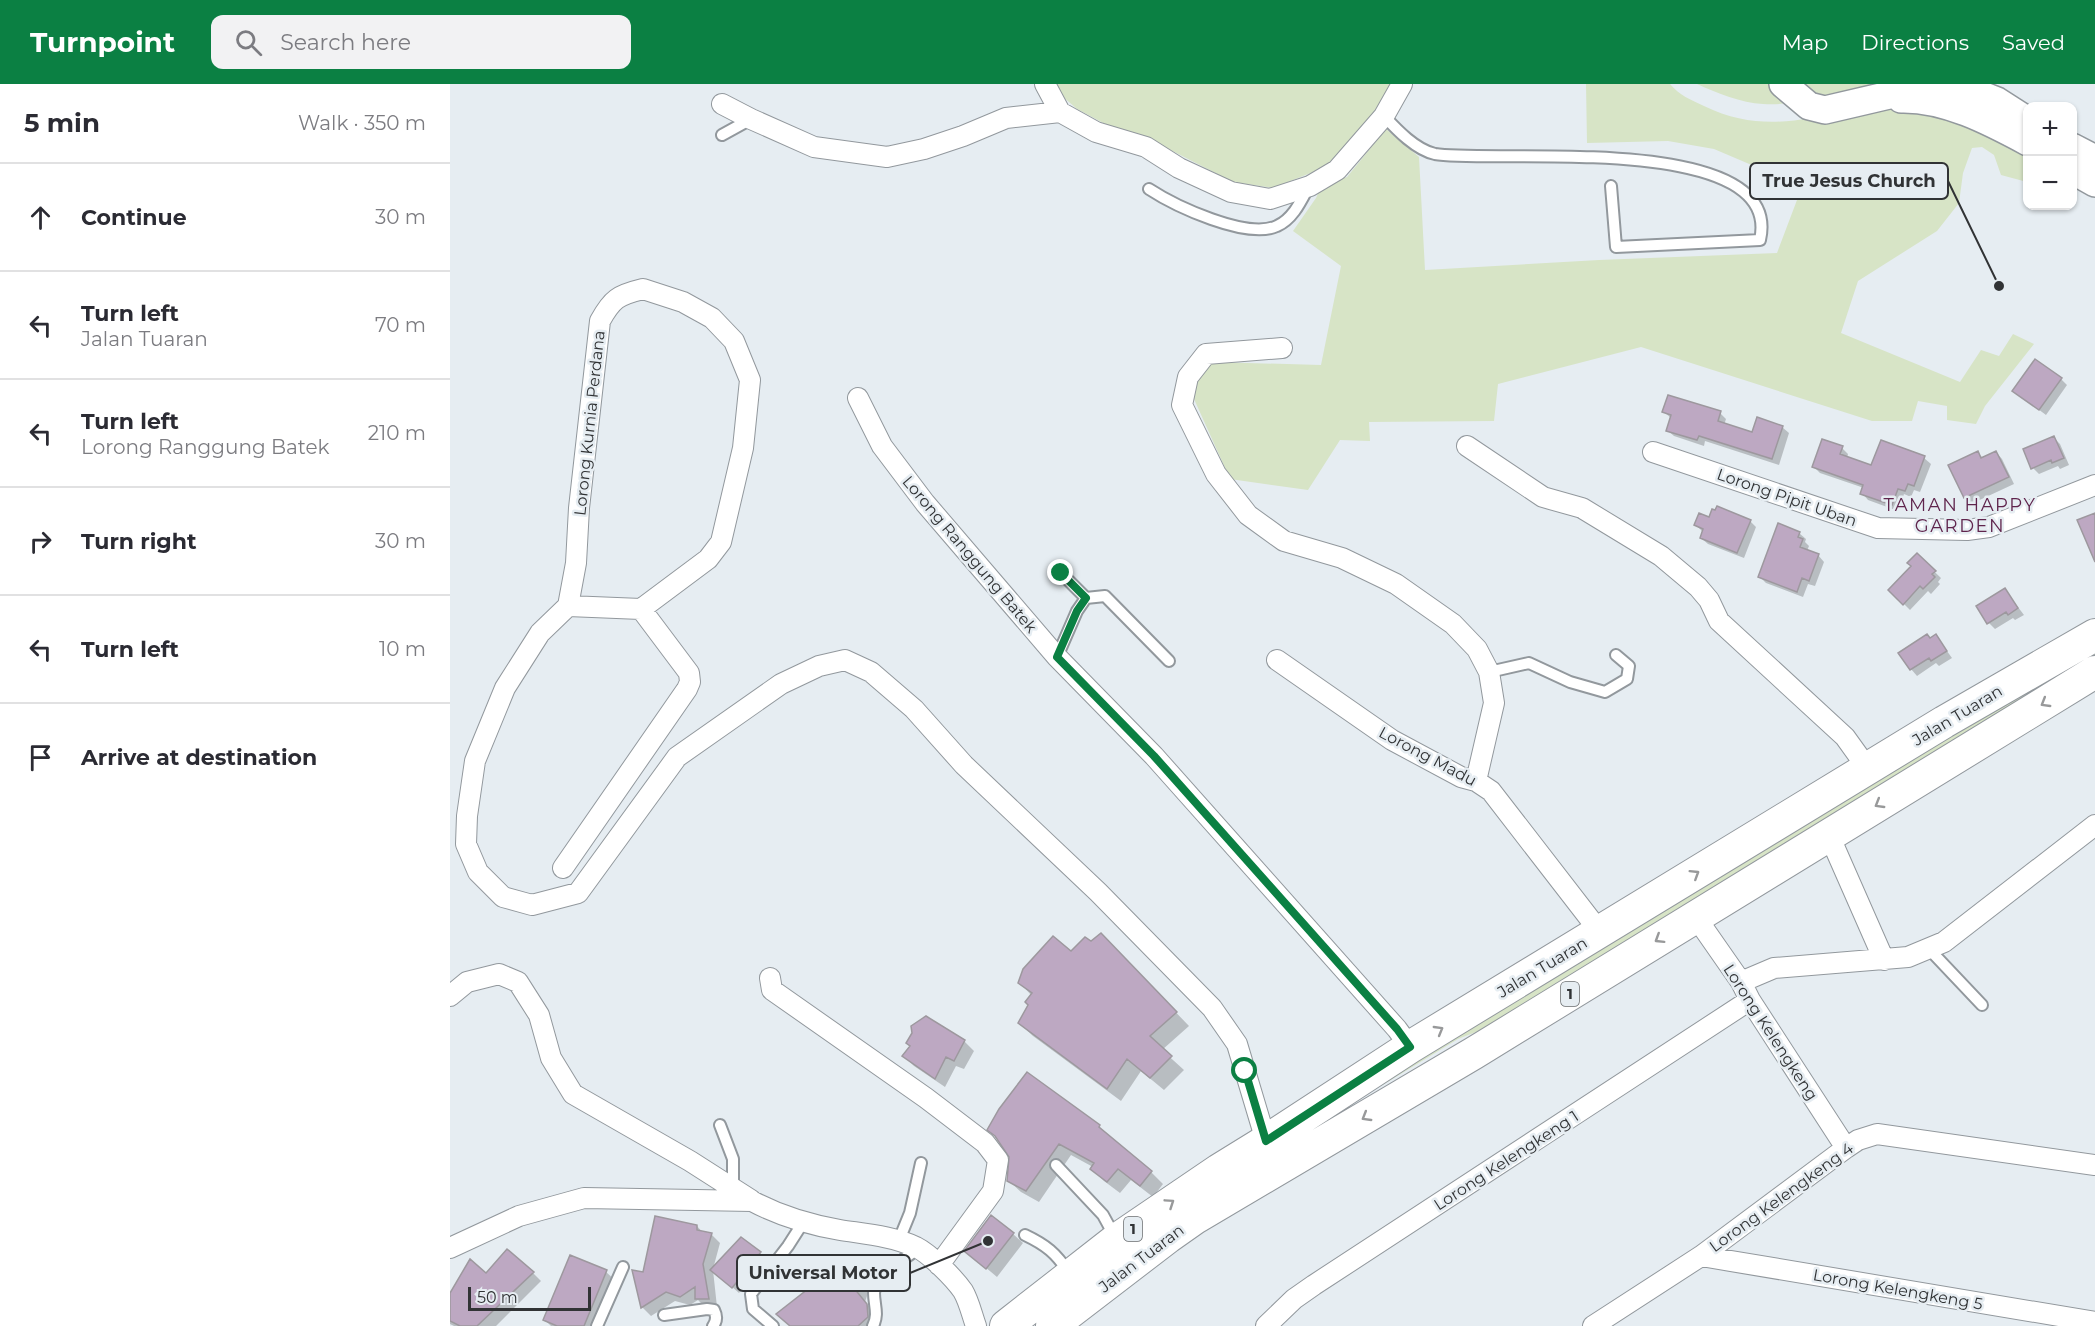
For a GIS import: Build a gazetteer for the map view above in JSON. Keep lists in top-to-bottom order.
{
  "streets": {
    "main road": ["Jalan Tuaran", "1"],
    "street": [
      "Lorong Kurnia Perdana",
      "Lorong Pipit Uban",
      "Lorong Ranggung Batek",
      "Lorong Madu",
      "Lorong Kelengkeng",
      "Lorong Kelengkeng 1",
      "Lorong Kelengkeng 4",
      "Lorong Kelengkeng 5"
    ]
  },
  "crossings": [
    ["Lorong Ranggung Batek", "Jalan Tuaran"],
    ["Jalan Tuaran", "Lorong Madu"],
    ["Jalan Tuaran", "Lorong Kelengkeng"],
    ["Lorong Kelengkeng", "Lorong Kelengkeng 1"],
    ["Lorong Kelengkeng", "Lorong Kelengkeng 4"],
    ["Lorong Kelengkeng 4", "Lorong Kelengkeng 5"]
  ],
  "districts": ["TAMAN HAPPY GARDEN"],
  "places": ["True Jesus Church", "Universal Motor"],
  "scale_bar": "50 m",
  "page": {
    "header": "Turnpoint",
    "search": "Search here",
    "nav": ["Map", "Directions", "Saved"],
    "heading": ["5 min", "Walk · 350 m"],
    "map_buttons": ["+", "−"],
    "list": [
      ["Continue", "30 m"],
      ["Turn left", "Jalan Tuaran", "70 m"],
      ["Turn left", "Lorong Ranggung Batek", "210 m"],
      ["Turn right", "30 m"],
      ["Turn left", "10 m"],
      "Arrive at destination"
    ],
    "scale": "50 m"
  }
}
